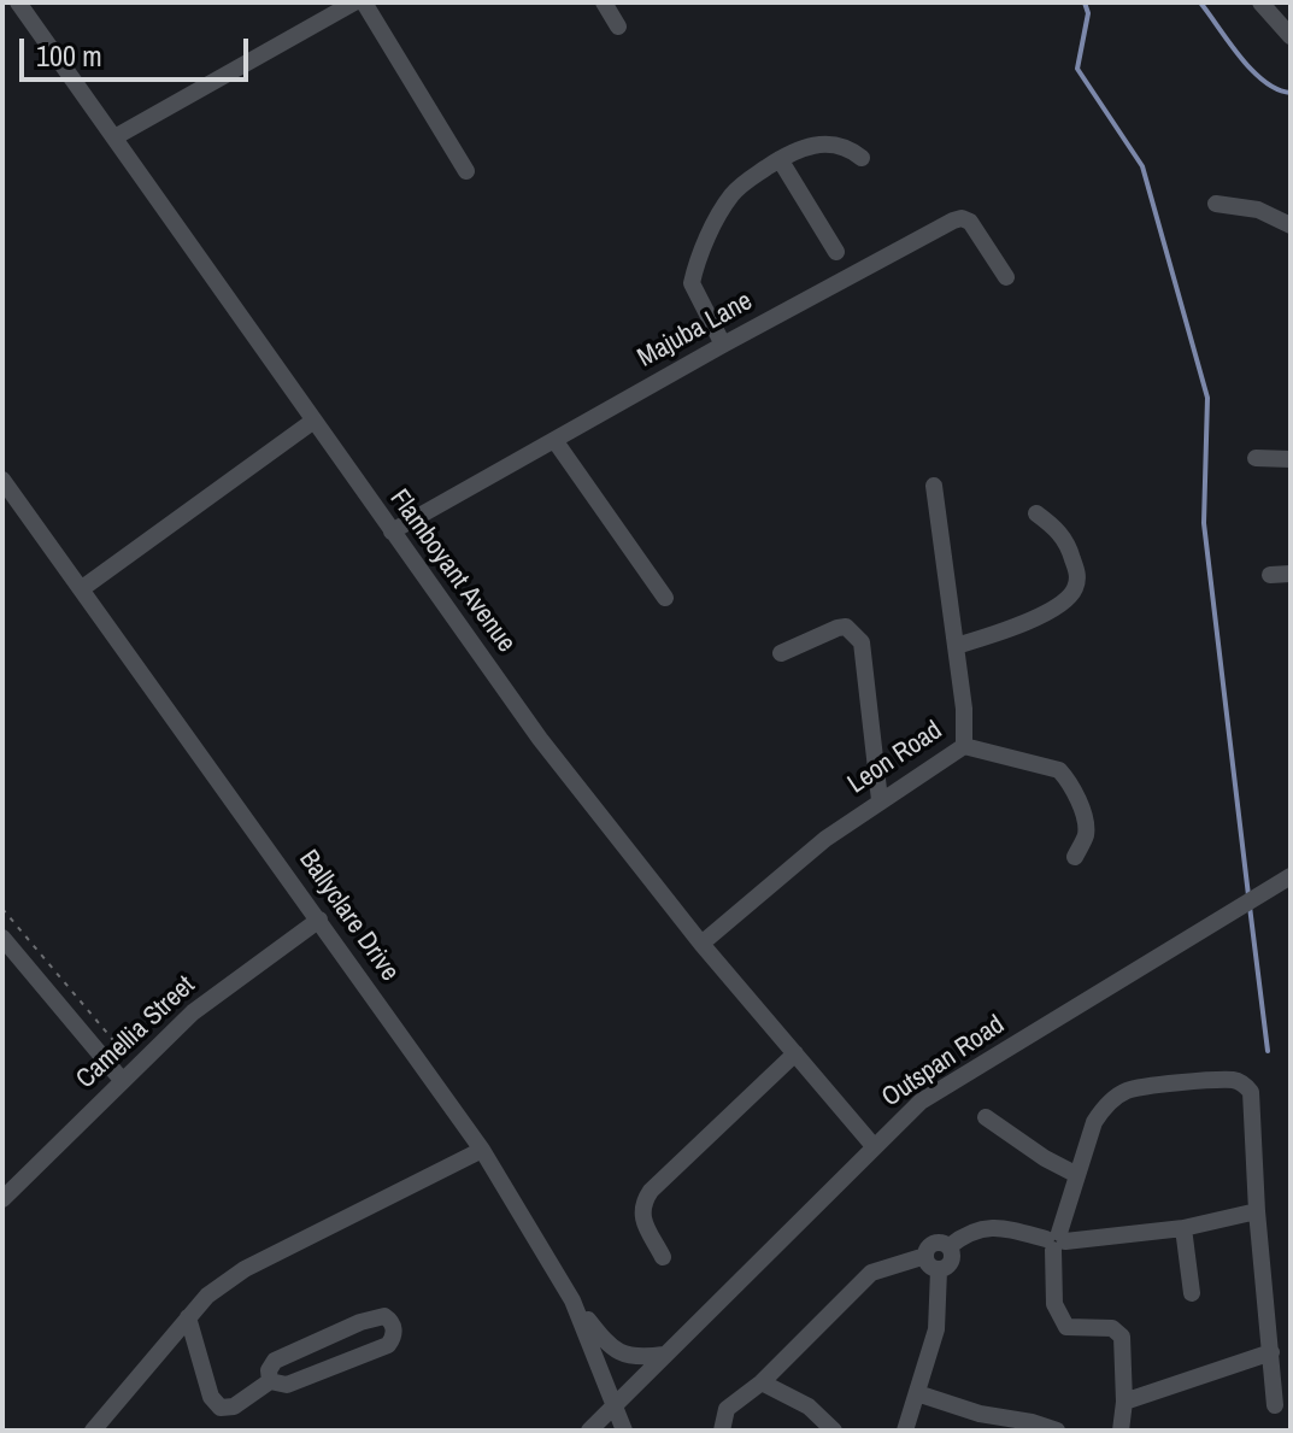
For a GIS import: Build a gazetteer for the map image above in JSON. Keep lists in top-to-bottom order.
{
  "streets": {
    "street": [
      "Majuba Lane",
      "Flamboyant Avenue",
      "Leon Road",
      "Ballyclare Drive",
      "Camellia Street",
      "Outspan Road"
    ]
  },
  "crossings": [
    ["Majuba Lane", "Flamboyant Avenue"],
    ["Flamboyant Avenue", "Leon Road"],
    ["Flamboyant Avenue", "Outspan Road"],
    ["Ballyclare Drive", "Camellia Street"],
    ["Ballyclare Drive", "Outspan Road"]
  ],
  "scale_bar": "100 m"
}
